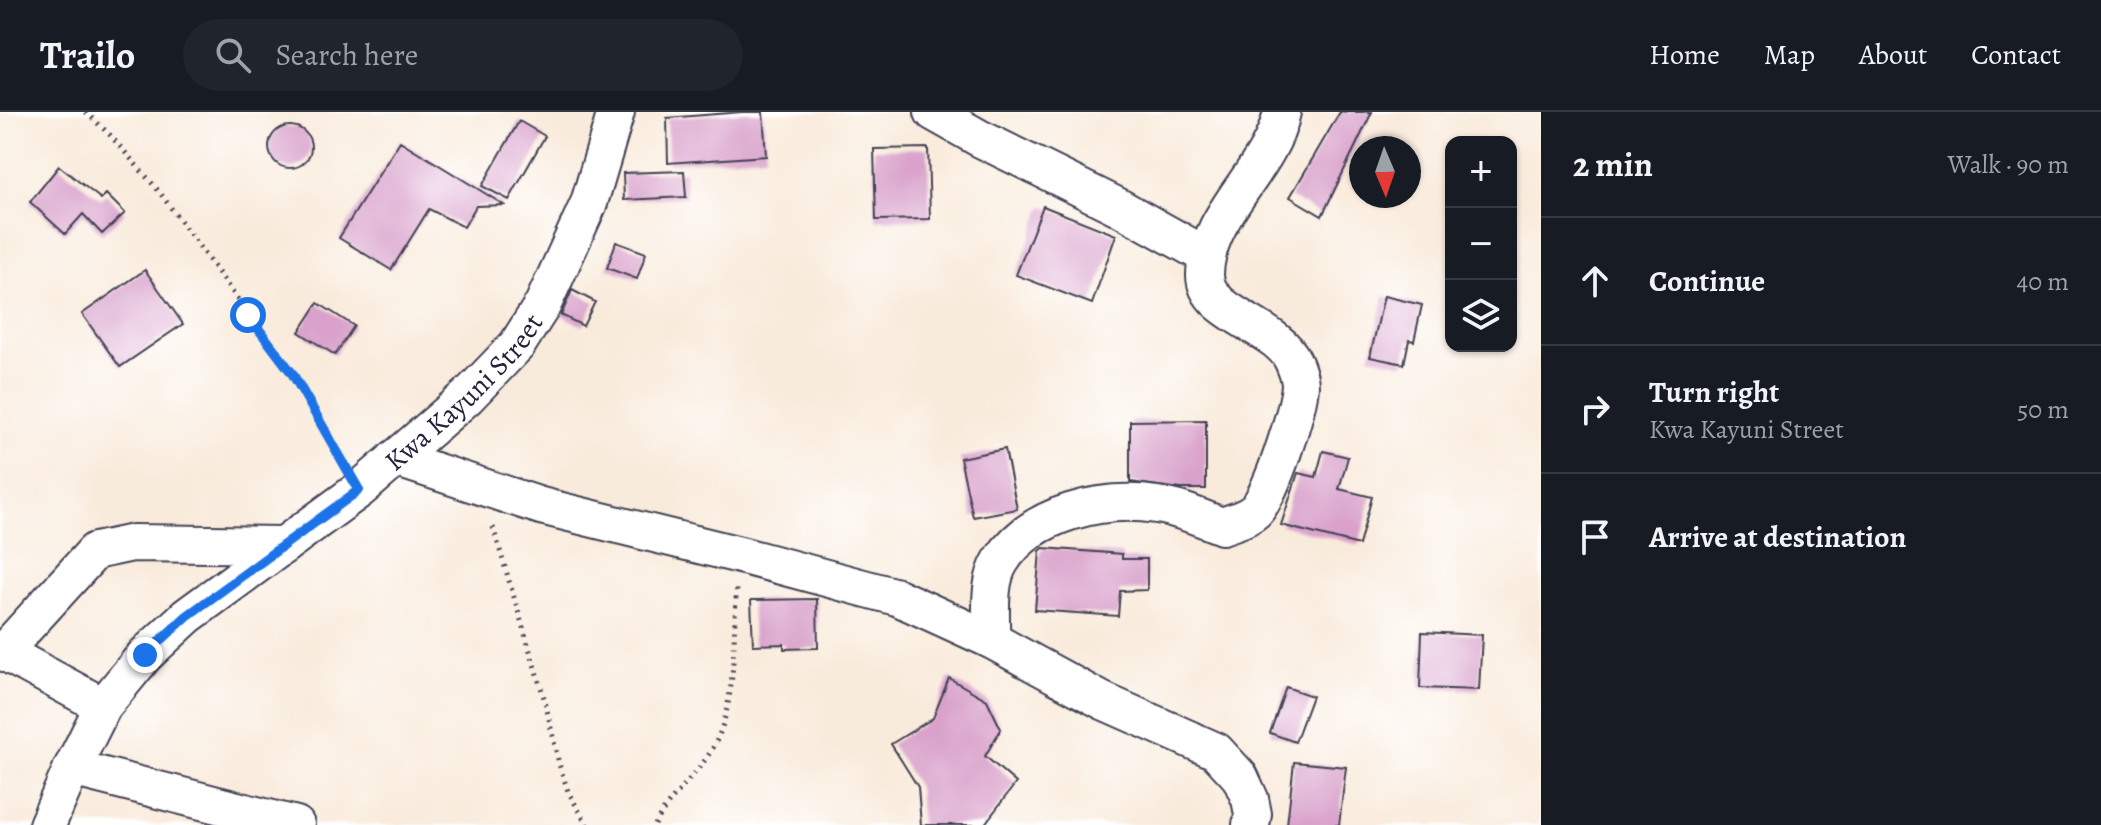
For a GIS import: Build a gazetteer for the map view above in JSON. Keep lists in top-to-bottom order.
{
  "streets": {
    "street": ["Kwa Kayuni Street"]
  },
  "north": "bottom",
  "page": {
    "header": "Trailo",
    "search": "Search here",
    "nav": [
      "Home",
      "Map",
      "About",
      "Contact"
    ],
    "heading": ["2 min", "Walk · 90 m"],
    "map_buttons": ["+", "−"],
    "list": [
      ["Continue", "40 m"],
      ["Turn right", "Kwa Kayuni Street", "50 m"],
      "Arrive at destination"
    ]
  }
}
